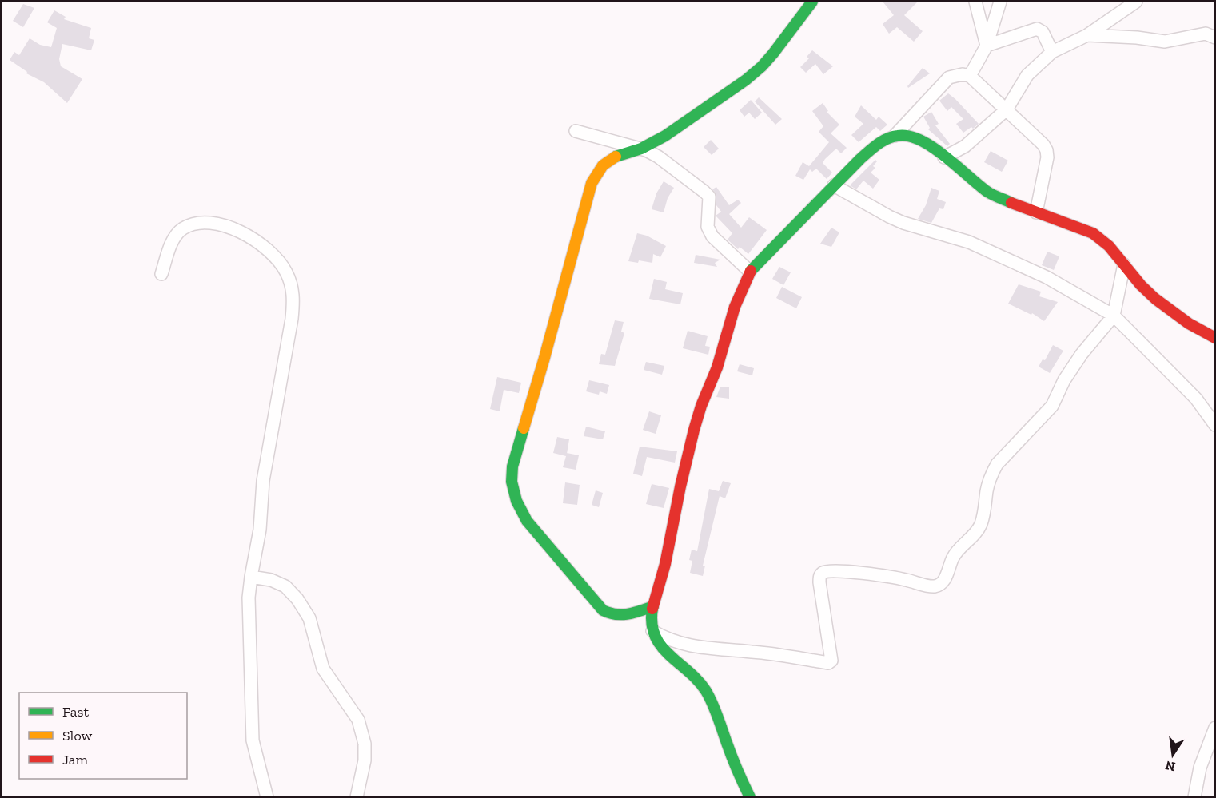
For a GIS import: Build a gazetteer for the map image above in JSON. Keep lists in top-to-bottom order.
{
  "legend": ["Fast", "Slow", "Jam"],
  "north": "bottom"
}
